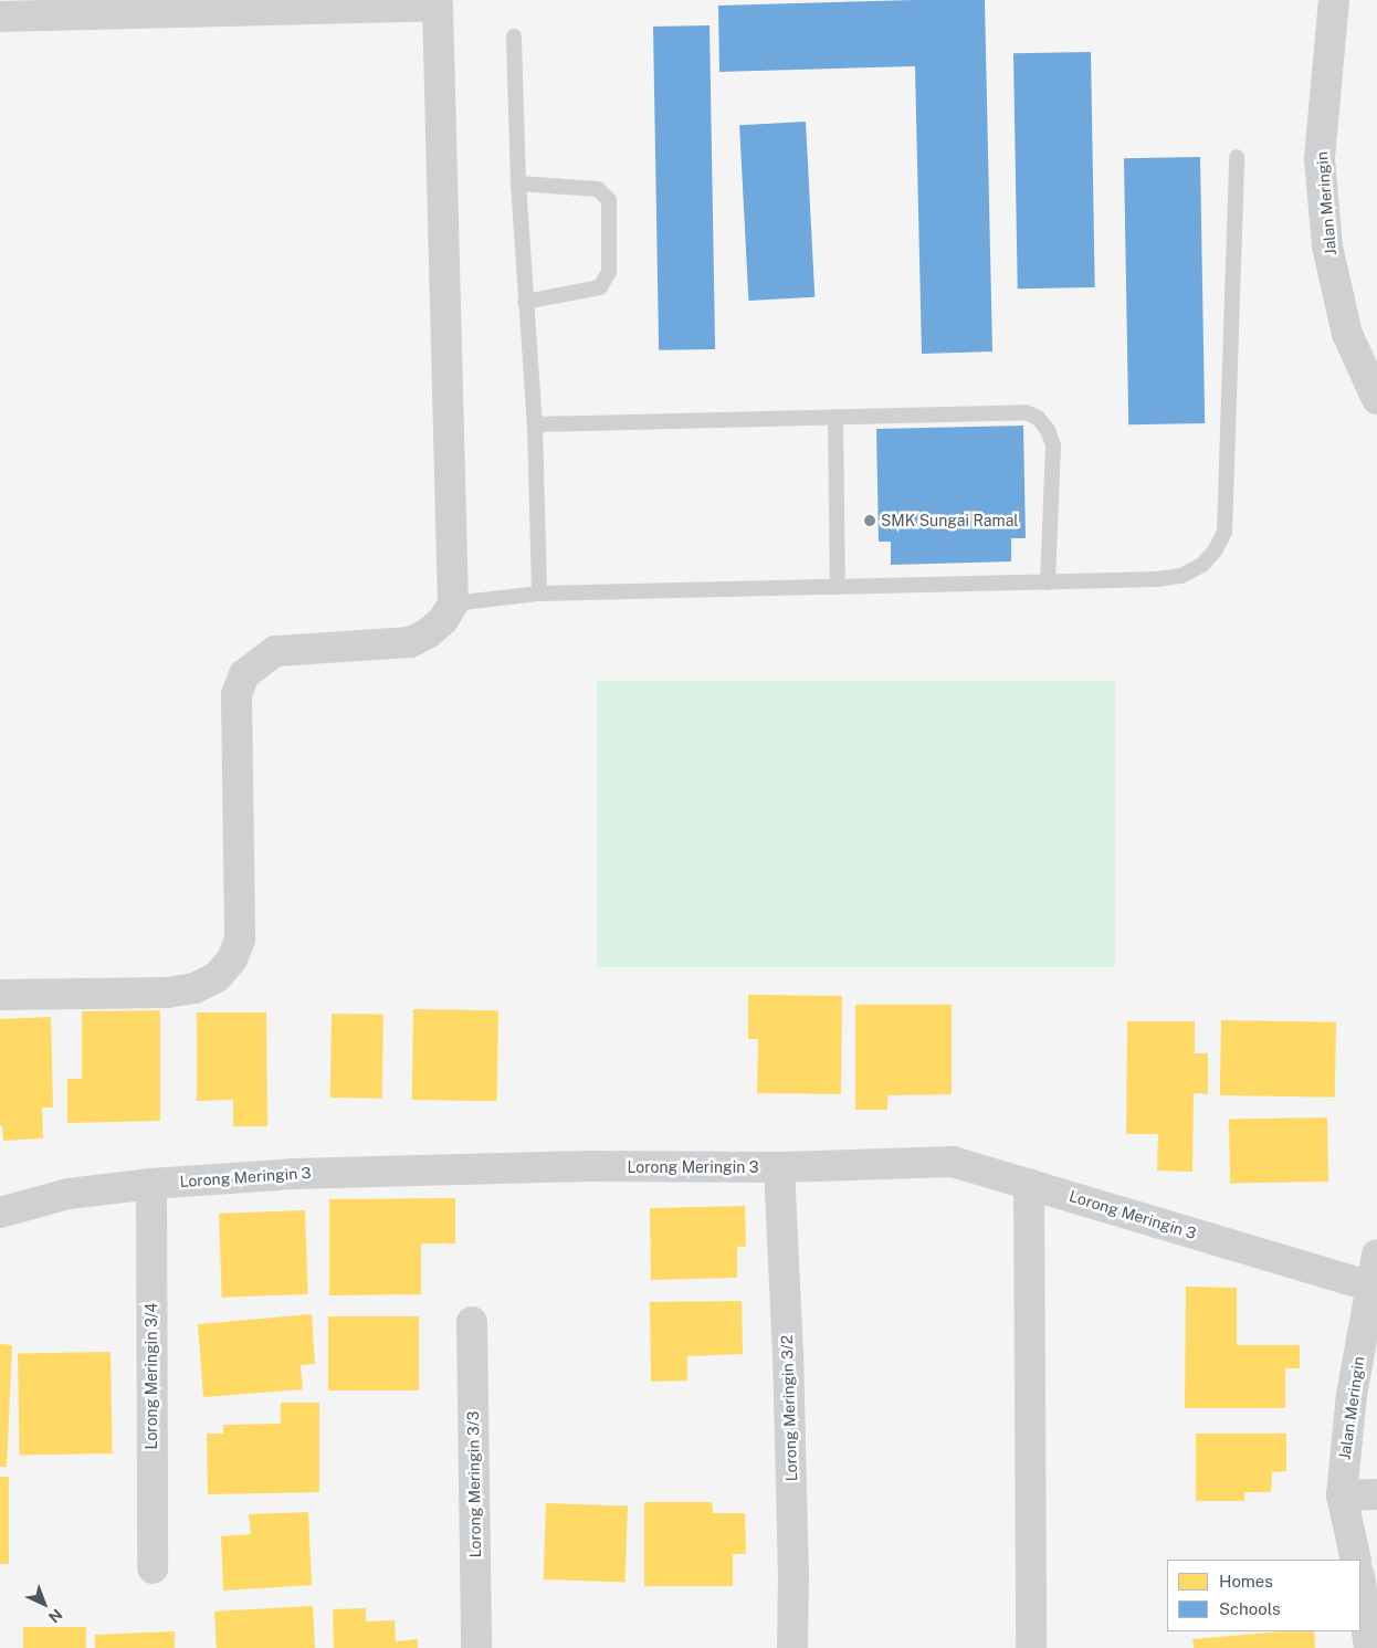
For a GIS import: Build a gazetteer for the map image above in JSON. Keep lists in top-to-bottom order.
{
  "streets": {
    "street": [
      "Jalan Meringin",
      "Lorong Meringin 3",
      "Lorong Meringin 3/4",
      "Lorong Meringin 3/2",
      "Lorong Meringin 3/3"
    ]
  },
  "crossings": [
    ["Jalan Meringin", "Lorong Meringin 3"],
    ["Lorong Meringin 3", "Lorong Meringin 3/4"],
    ["Lorong Meringin 3", "Lorong Meringin 3/2"]
  ],
  "places": ["SMK Sungai Ramal"],
  "legend": ["Homes", "Schools"],
  "north": "bottom right"
}
